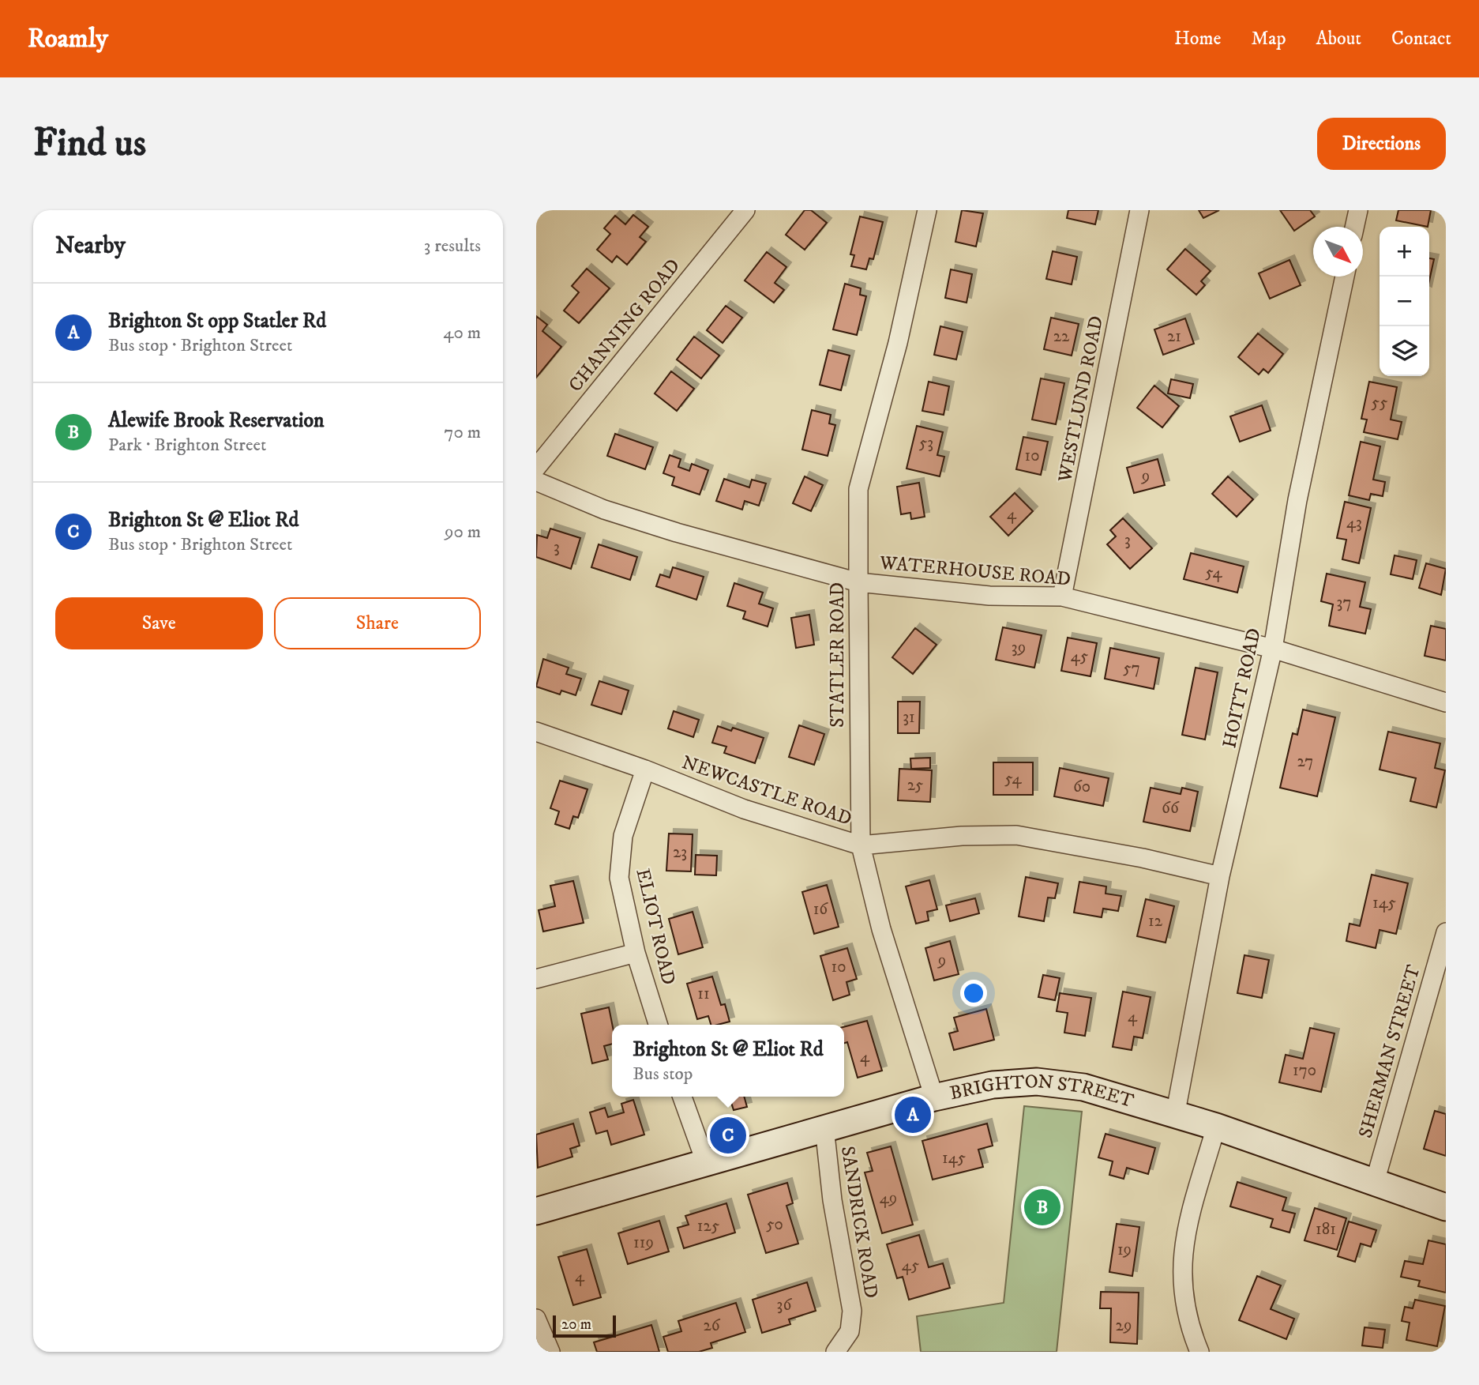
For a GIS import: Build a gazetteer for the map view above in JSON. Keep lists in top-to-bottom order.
{
  "streets": {
    "main road": ["BRIGHTON STREET"],
    "street": [
      "CHANNING ROAD",
      "WESTLUND ROAD",
      "WATERHOUSE ROAD",
      "STATLER ROAD",
      "HOITT ROAD",
      "NEWCASTLE ROAD",
      "ELIOT ROAD",
      "SHERMAN STREET",
      "SANDRICK ROAD"
    ]
  },
  "crossings": [
    ["WESTLUND ROAD", "WATERHOUSE ROAD"],
    ["WATERHOUSE ROAD", "STATLER ROAD"],
    ["WATERHOUSE ROAD", "HOITT ROAD"],
    ["STATLER ROAD", "NEWCASTLE ROAD"],
    ["STATLER ROAD", "BRIGHTON STREET"],
    ["HOITT ROAD", "NEWCASTLE ROAD"],
    ["HOITT ROAD", "BRIGHTON STREET"],
    ["NEWCASTLE ROAD", "ELIOT ROAD"],
    ["SHERMAN STREET", "BRIGHTON STREET"],
    ["BRIGHTON STREET", "SANDRICK ROAD"]
  ],
  "house_numbers": [
    "22",
    "21",
    "55",
    "53",
    "10",
    "9",
    "4",
    "43",
    "3",
    "3",
    "54",
    "37",
    "39",
    "45",
    "57",
    "31",
    "27",
    "54",
    "25",
    "60",
    "66",
    "23",
    "145",
    "16",
    "12",
    "9",
    "10",
    "11",
    "4",
    "4",
    "170",
    "145",
    "49",
    "50",
    "125",
    "181",
    "119",
    "19",
    "45",
    "4",
    "36",
    "26",
    "29"
  ],
  "scale_bar": "20 m",
  "north": "bottom right",
  "page": {
    "header": "Roamly",
    "nav": [
      "Home",
      "Map",
      "About",
      "Contact"
    ],
    "buttons": [
      "Directions",
      ["Save", "Share"]
    ],
    "title": "Find us",
    "heading": ["Nearby", "3 results"],
    "map_buttons": ["+", "−"],
    "list": [
      {
        "mark": "A",
        "name": "Brighton St opp Statler Rd",
        "note": "Bus stop · Brighton Street",
        "value": "40 m"
      },
      {
        "mark": "B",
        "name": "Alewife Brook Reservation",
        "note": "Park · Brighton Street",
        "value": "70 m"
      },
      {
        "mark": "C",
        "name": "Brighton St @ Eliot Rd",
        "note": "Bus stop · Brighton Street",
        "value": "90 m"
      }
    ],
    "popup": ["Brighton St @ Eliot Rd", "Bus stop"],
    "pins": ["A", "C", "B"],
    "scale": "20 m"
  }
}
